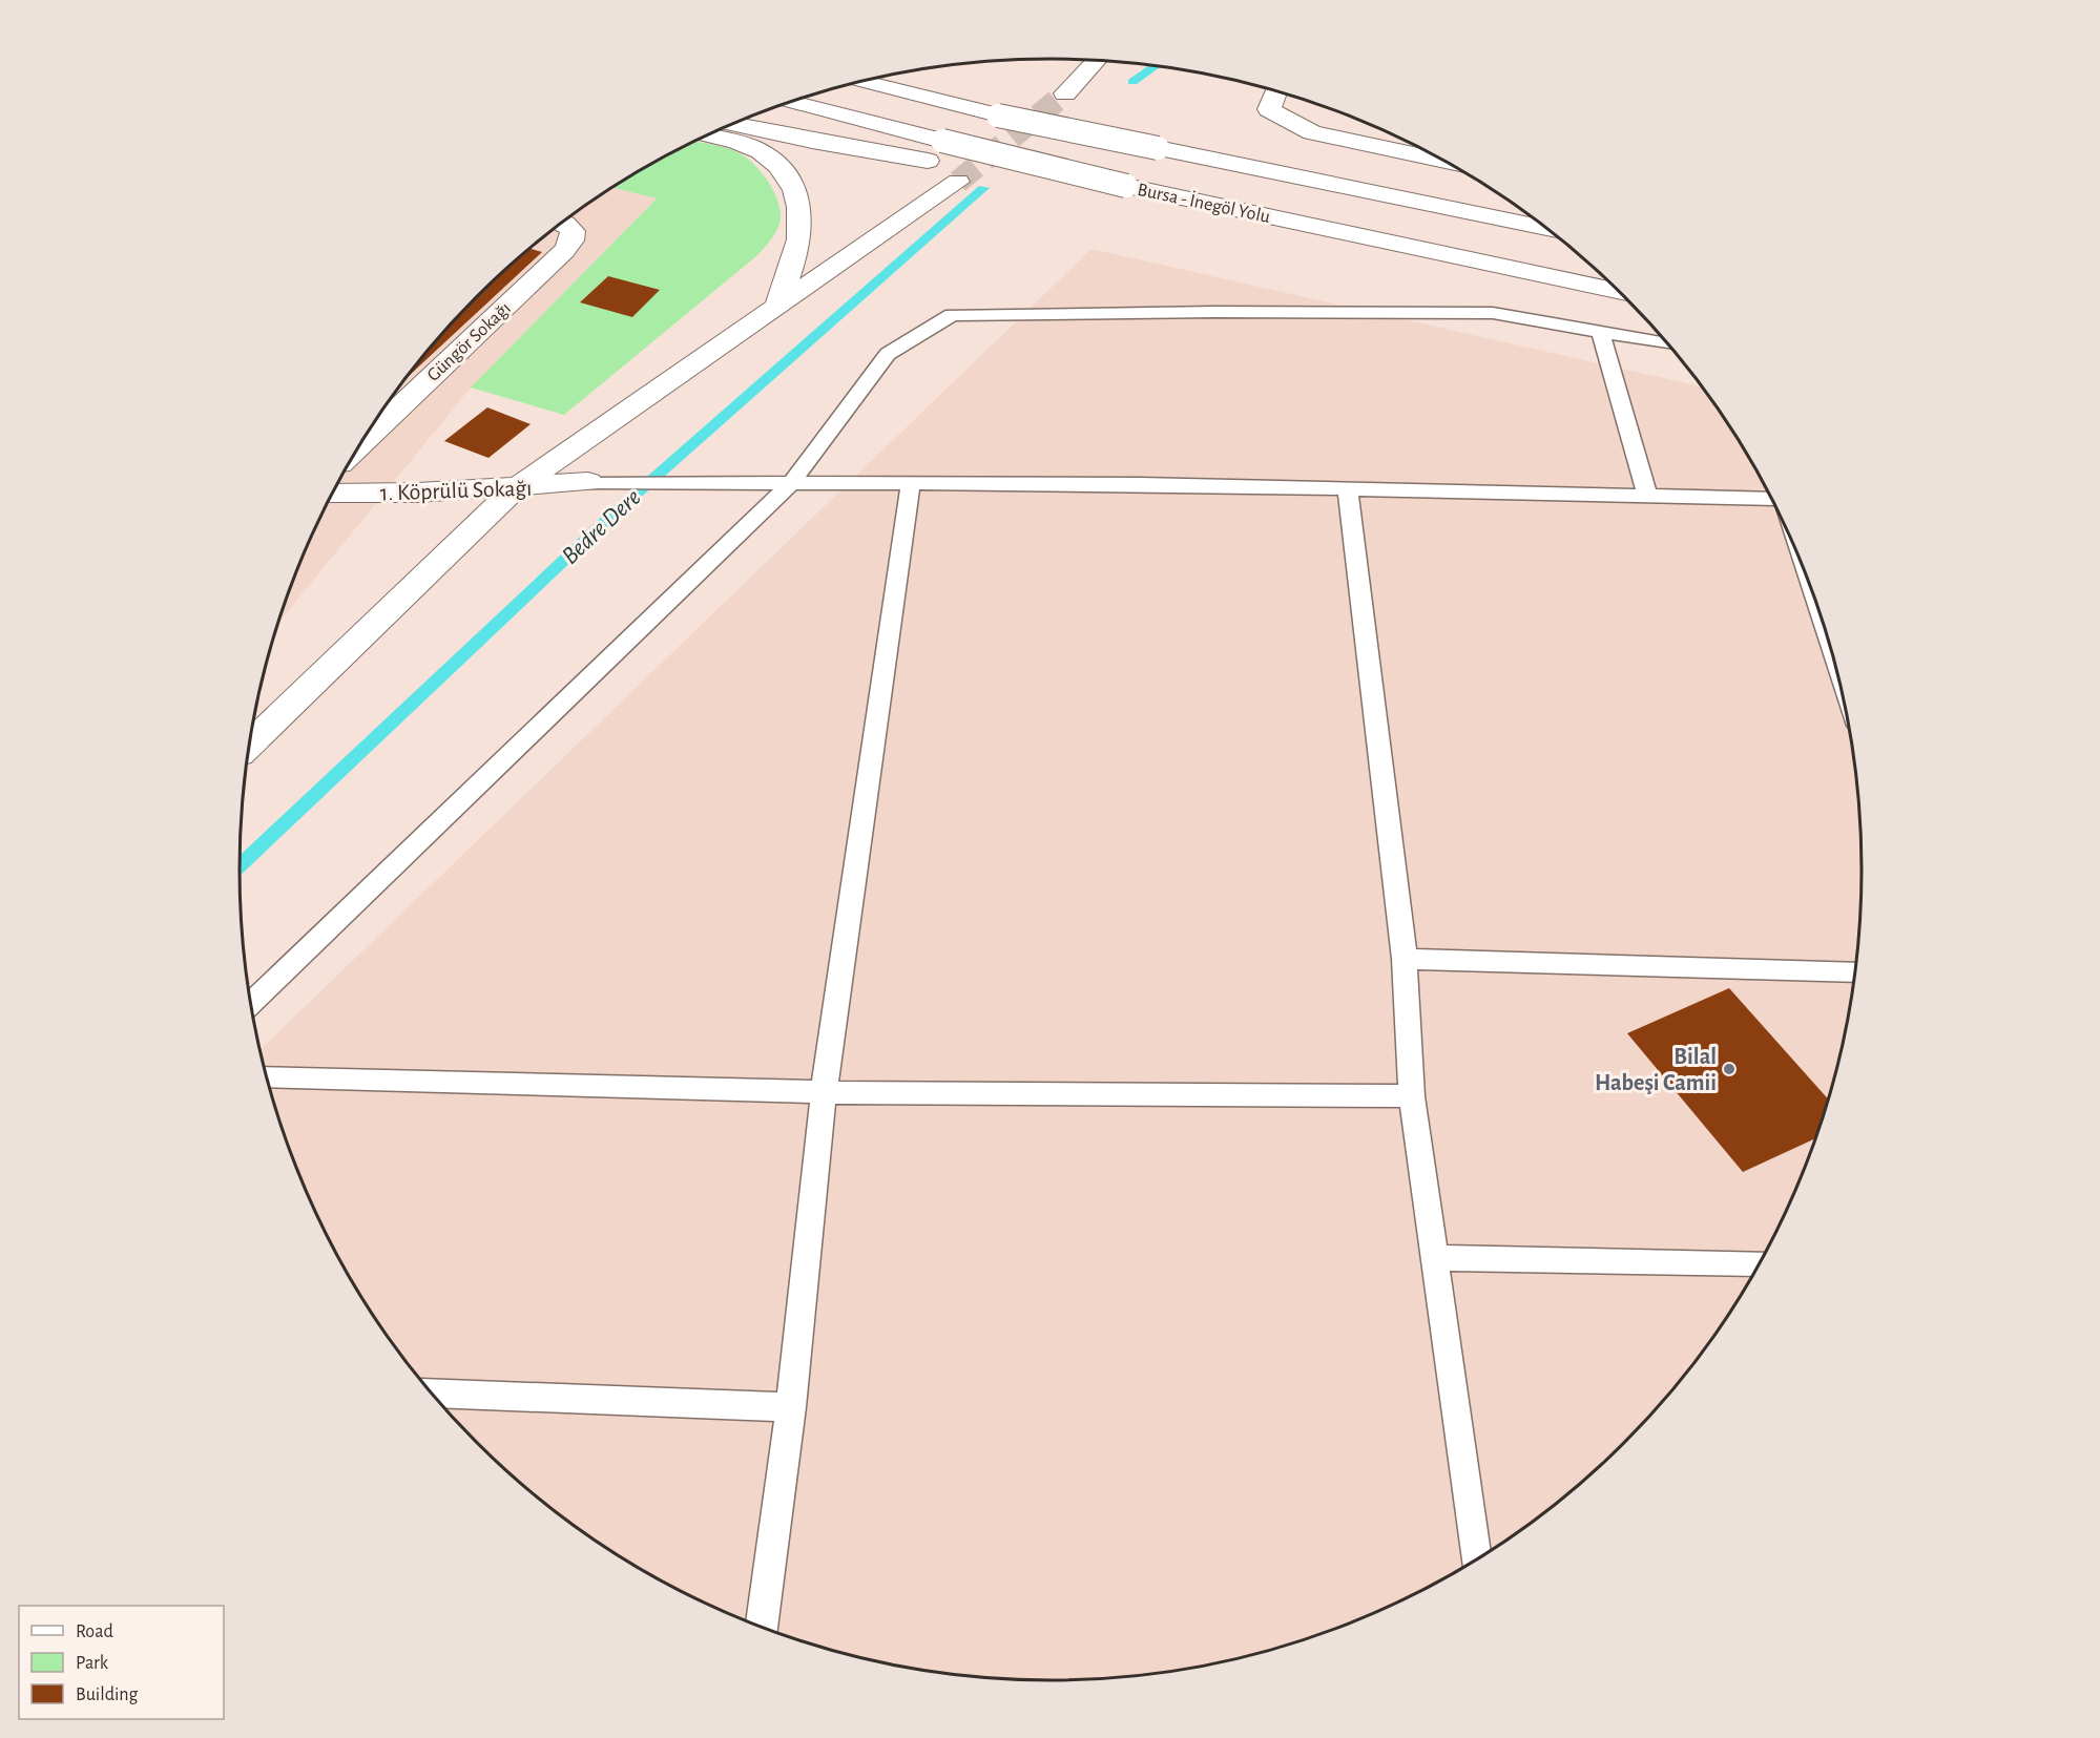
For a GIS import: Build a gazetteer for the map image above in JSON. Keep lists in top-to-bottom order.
{
  "streets": {
    "main road": ["Bursa - İnegöl Yolu", "Güngör Sokağı", "1. Köprülü Sokağı"]
  },
  "water": ["Bedre Dere"],
  "places": ["Bilal Habeşi Camii"],
  "legend": ["Road", "Park", "Building"]
}
